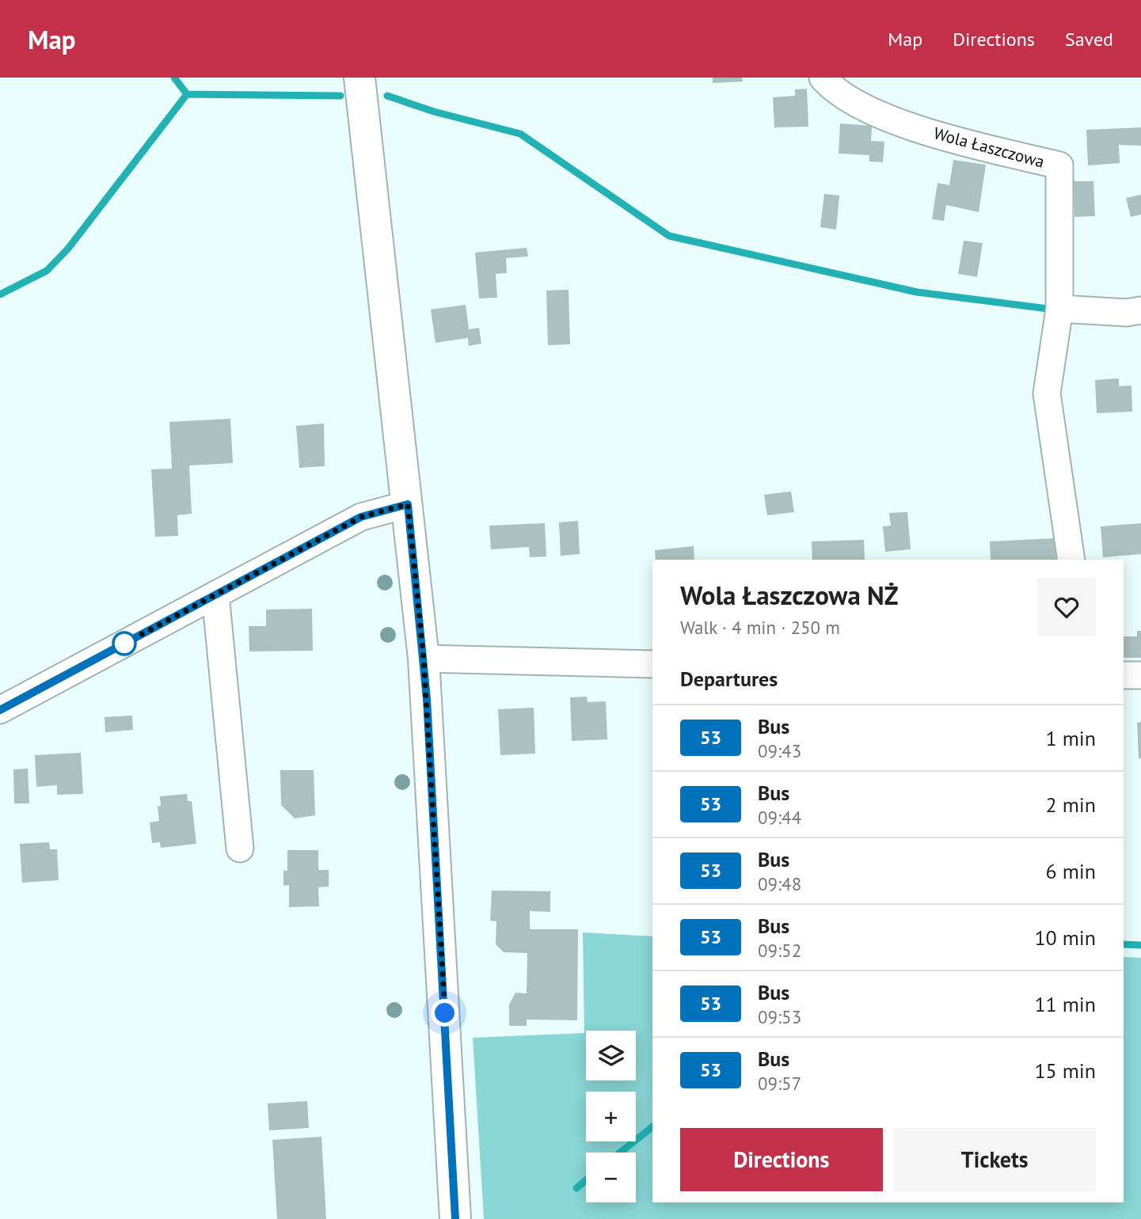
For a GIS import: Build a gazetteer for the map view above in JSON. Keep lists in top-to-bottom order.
{
  "streets": {
    "street": ["Wola Łaszczowa"]
  },
  "lines": ["bus line 53"],
  "page": {
    "header": "Map",
    "nav": ["Map", "Directions", "Saved"],
    "heading": [
      ["Wola Łaszczowa NŻ", "Walk · 4 min · 250 m"],
      "Departures"
    ],
    "list": [
      {
        "mark": "53",
        "name": "Bus",
        "note": "09:43",
        "value": "1 min"
      },
      {
        "mark": "53",
        "name": "Bus",
        "note": "09:44",
        "value": "2 min"
      },
      {
        "mark": "53",
        "name": "Bus",
        "note": "09:48",
        "value": "6 min"
      },
      {
        "mark": "53",
        "name": "Bus",
        "note": "09:52",
        "value": "10 min"
      },
      {
        "mark": "53",
        "name": "Bus",
        "note": "09:53",
        "value": "11 min"
      },
      {
        "mark": "53",
        "name": "Bus",
        "note": "09:57",
        "value": "15 min"
      }
    ],
    "map_buttons": ["+", "−"],
    "buttons": ["Directions", "Tickets"]
  }
}
